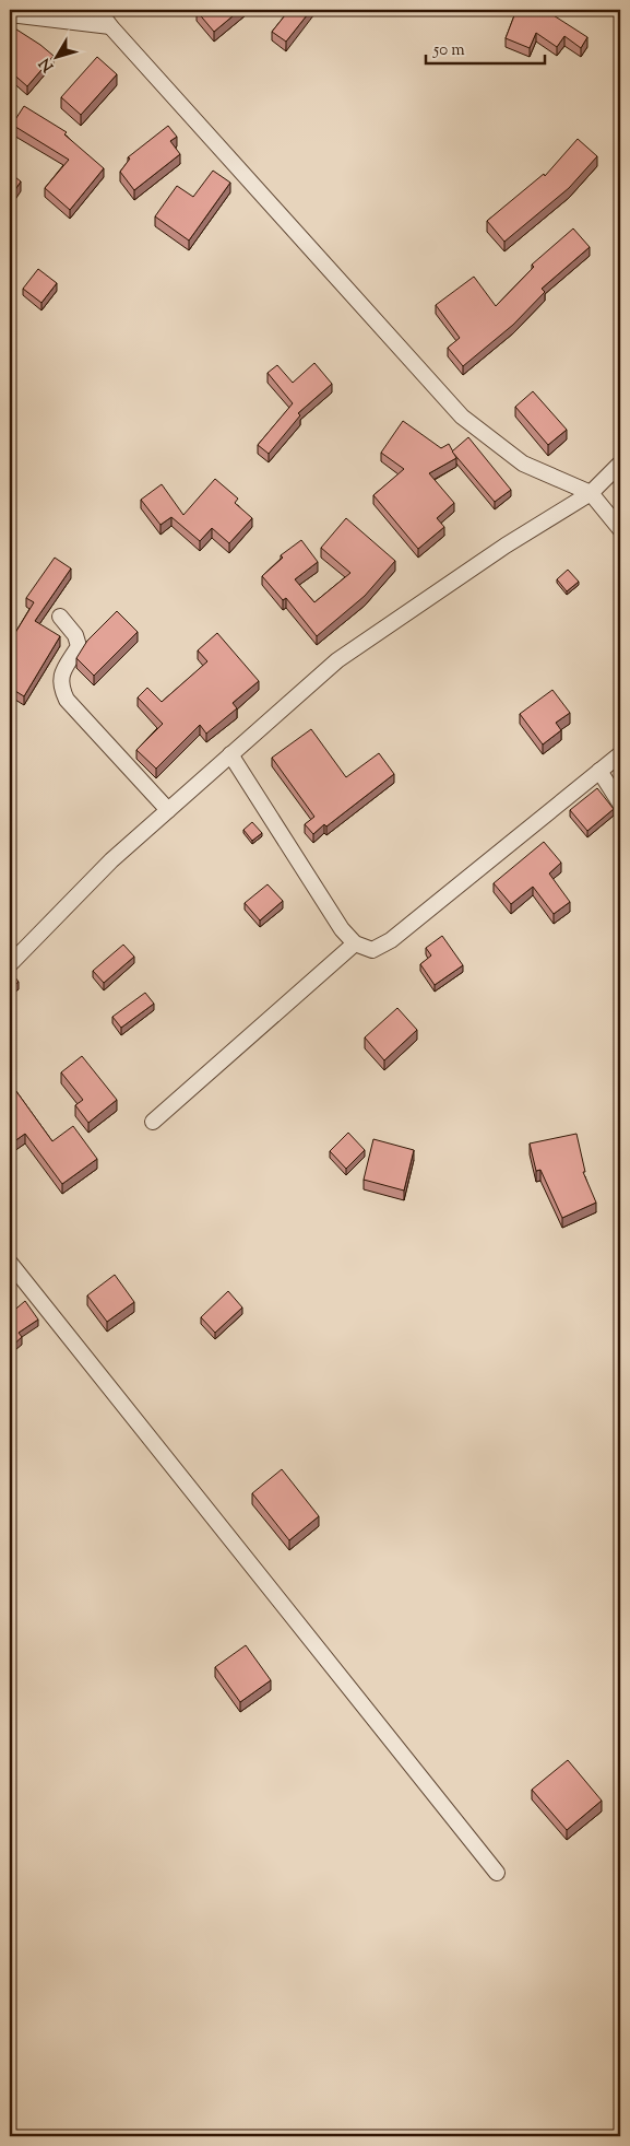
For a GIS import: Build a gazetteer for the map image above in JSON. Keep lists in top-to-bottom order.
{
  "scale_bar": "50 m",
  "north": "bottom left"
}
